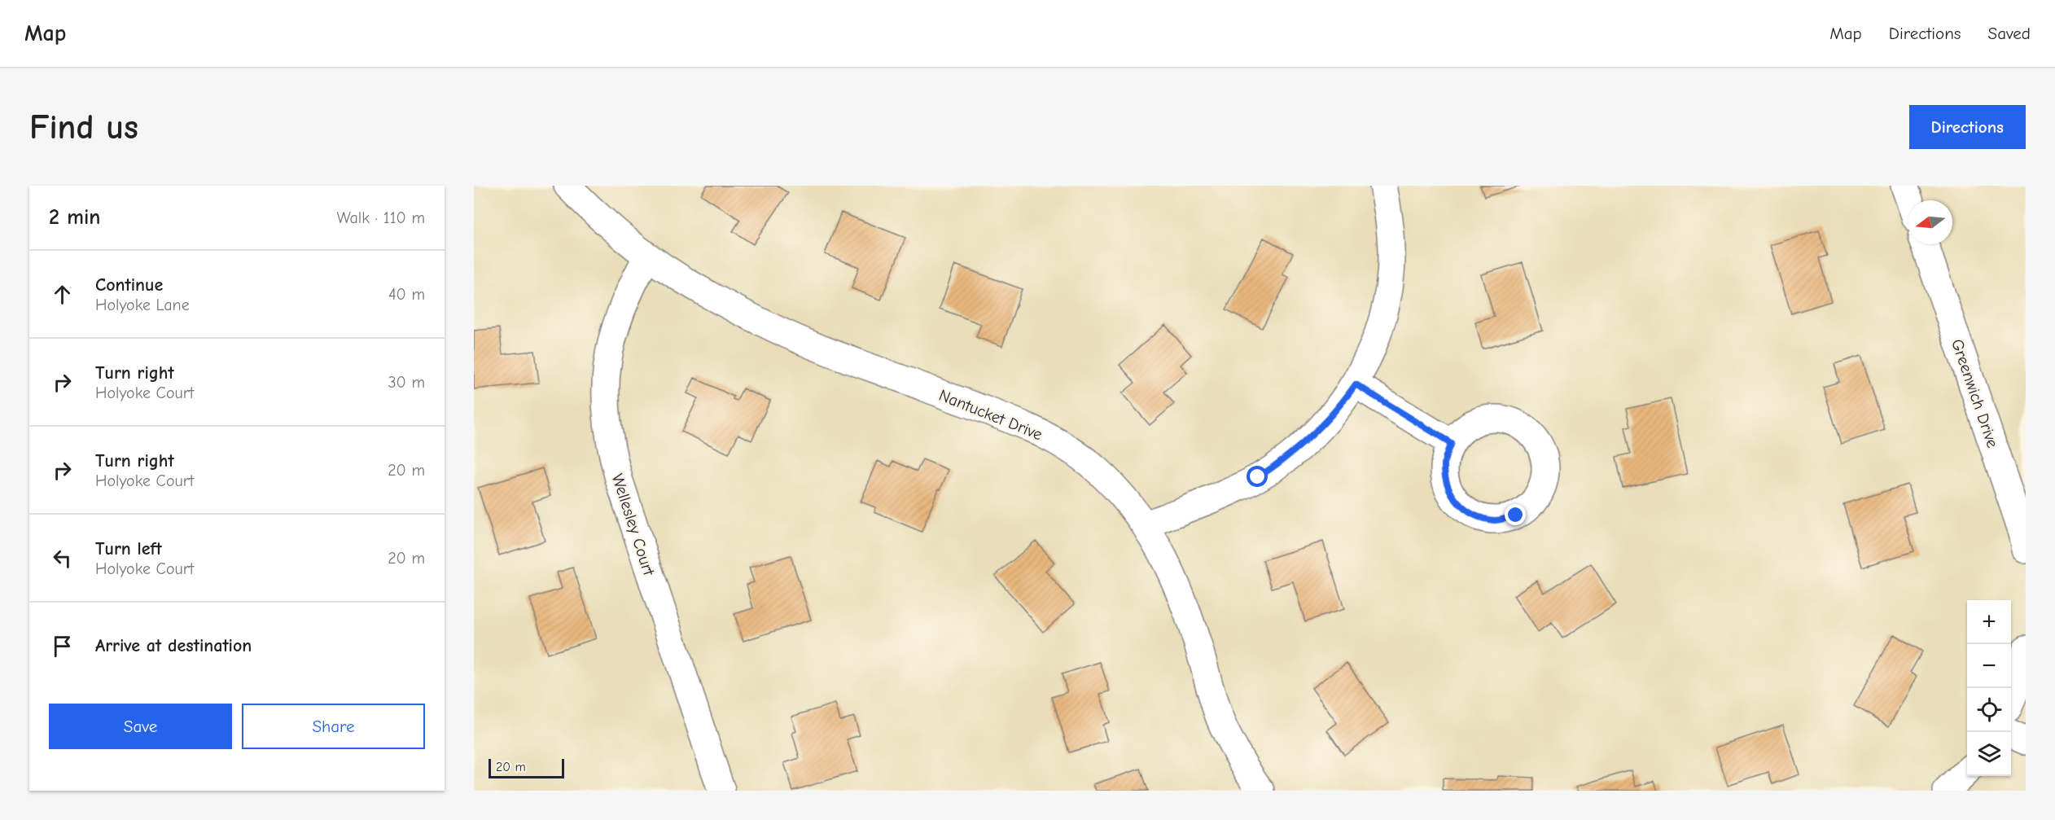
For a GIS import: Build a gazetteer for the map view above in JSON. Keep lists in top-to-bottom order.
{
  "streets": {
    "street": ["Greenwich Drive", "Nantucket Drive", "Wellesley Court"]
  },
  "crossings": [
    ["Nantucket Drive", "Wellesley Court"]
  ],
  "scale_bar": "20 m",
  "north": "left",
  "page": {
    "header": "Map",
    "nav": ["Map", "Directions", "Saved"],
    "buttons": [
      "Directions",
      ["Save", "Share"]
    ],
    "title": "Find us",
    "heading": ["2 min", "Walk · 110 m"],
    "list": [
      ["Continue", "Holyoke Lane", "40 m"],
      ["Turn right", "Holyoke Court", "30 m"],
      ["Turn right", "Holyoke Court", "20 m"],
      ["Turn left", "Holyoke Court", "20 m"],
      "Arrive at destination"
    ],
    "map_buttons": ["+", "−"],
    "scale": "20 m"
  }
}
